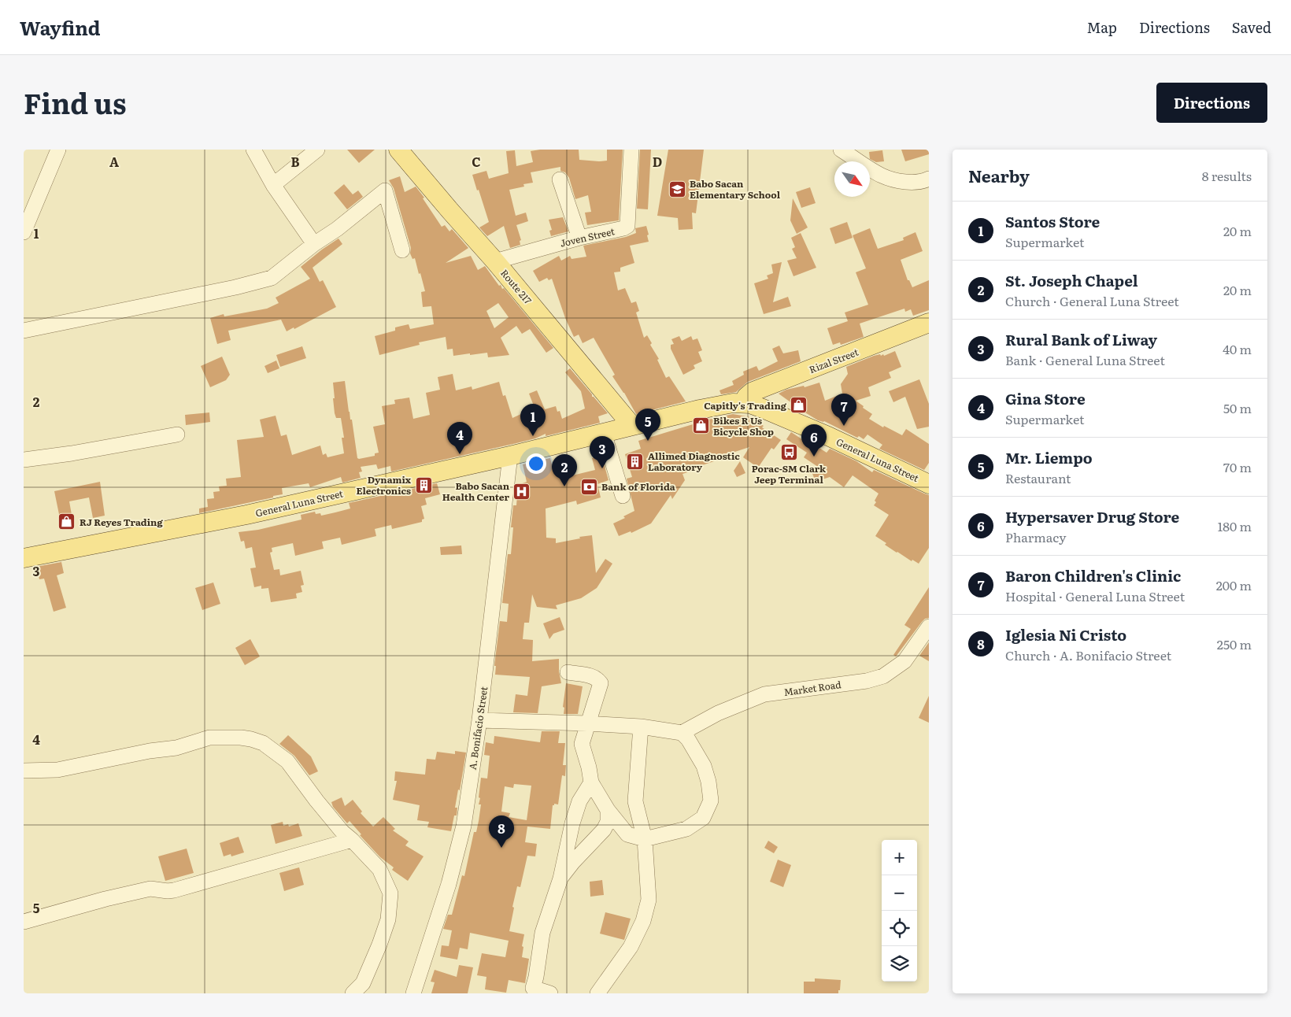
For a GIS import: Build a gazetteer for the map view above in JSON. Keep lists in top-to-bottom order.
{
  "streets": {
    "main road": ["Route 217", "Rizal Street", "General Luna Street"],
    "street": ["Joven Street", "Market Road", "A. Bonifacio Street"]
  },
  "crossings": [
    ["Joven Street", "Route 217"],
    ["Route 217", "General Luna Street"],
    ["Rizal Street", "General Luna Street"],
    ["General Luna Street", "A. Bonifacio Street"]
  ],
  "places": {
    "school or university": ["Babo Sacan Elementary School"],
    "shop": ["Capitly's Trading", "Bikes R Us Bicycle Shop", "RJ Reyes Trading"],
    "bus stop": ["Porac-SM Clark Jeep Terminal"],
    "building": ["Allimed Diagnostic Laboratory", "Dynamix Electronics"],
    "bank": ["Bank of Florida"],
    "hospital": ["Babo Sacan Health Center"]
  },
  "north": "bottom right",
  "page": {
    "header": "Wayfind",
    "nav": ["Map", "Directions", "Saved"],
    "title": "Find us",
    "buttons": "Directions",
    "heading": ["Nearby", "8 results"],
    "list": [
      {
        "mark": "1",
        "name": "Santos Store",
        "note": "Supermarket",
        "value": "20 m"
      },
      {
        "mark": "2",
        "name": "St. Joseph Chapel",
        "note": "Church · General Luna Street",
        "value": "20 m"
      },
      {
        "mark": "3",
        "name": "Rural Bank of Liway",
        "note": "Bank · General Luna Street",
        "value": "40 m"
      },
      {
        "mark": "4",
        "name": "Gina Store",
        "note": "Supermarket",
        "value": "50 m"
      },
      {
        "mark": "5",
        "name": "Mr. Liempo",
        "note": "Restaurant",
        "value": "70 m"
      },
      {
        "mark": "6",
        "name": "Hypersaver Drug Store",
        "note": "Pharmacy",
        "value": "180 m"
      },
      {
        "mark": "7",
        "name": "Baron Children's Clinic",
        "note": "Hospital · General Luna Street",
        "value": "200 m"
      },
      {
        "mark": "8",
        "name": "Iglesia Ni Cristo",
        "note": "Church · A. Bonifacio Street",
        "value": "250 m"
      }
    ],
    "pins": [
      "7",
      "1",
      "5",
      "4",
      "6",
      "3",
      "2",
      "8"
    ],
    "map_buttons": ["+", "−"]
  },
  "grid": {
    "columns": [
      "A",
      "B",
      "C",
      "D"
    ],
    "rows": [
      "1",
      "2",
      "3",
      "4",
      "5"
    ]
  }
}
